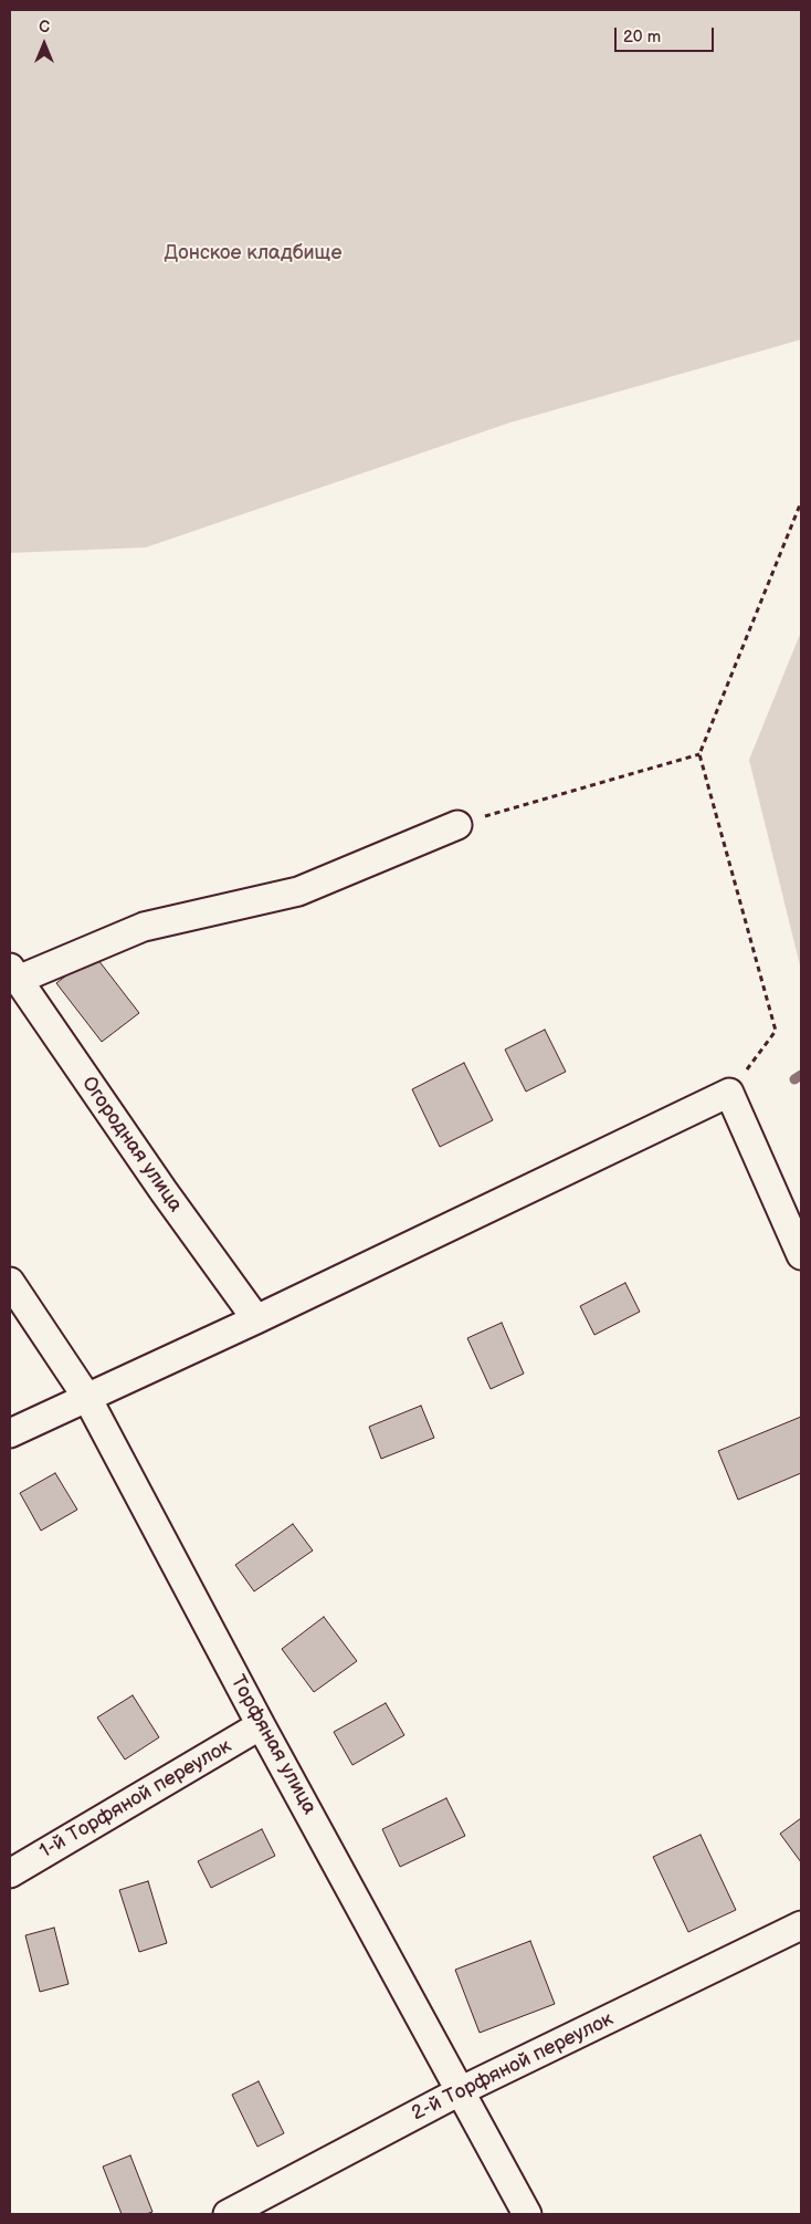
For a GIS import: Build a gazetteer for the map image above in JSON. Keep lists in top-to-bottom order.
{
  "streets": {
    "street": [
      "Огородная улица",
      "Торфяная улица",
      "1-й Торфяной переулок",
      "2-й Торфяной переулок"
    ]
  },
  "crossings": [
    ["Торфяная улица", "1-й Торфяной переулок"],
    ["Торфяная улица", "2-й Торфяной переулок"]
  ],
  "parks": ["Донское кладбище"],
  "scale_bar": "20 m",
  "north": "top"
}
